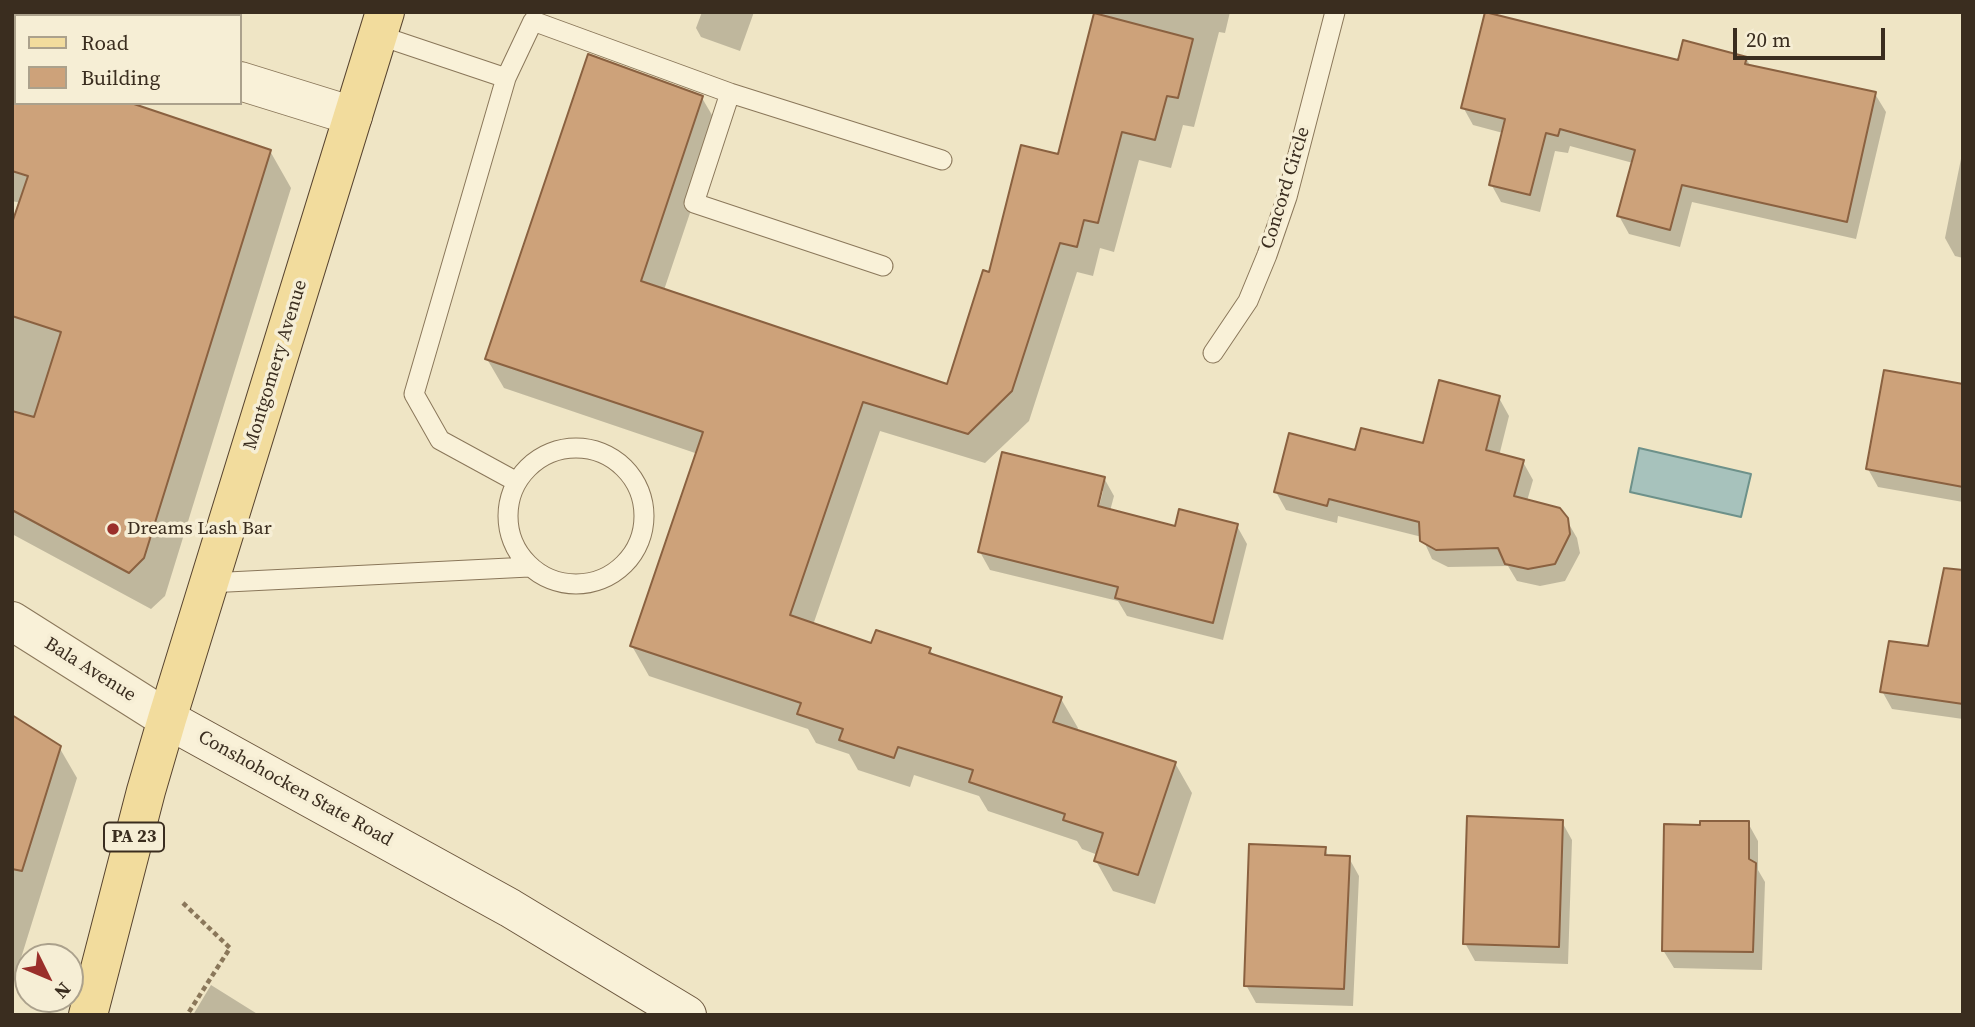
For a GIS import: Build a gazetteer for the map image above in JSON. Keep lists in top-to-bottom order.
{
  "streets": {
    "main road": [
      "Montgomery Avenue",
      "Bala Avenue",
      "Conshohocken State Road",
      "PA 23"
    ],
    "lane": ["Concord Circle"]
  },
  "crossings": [
    ["Montgomery Avenue", "Bala Avenue"],
    ["Montgomery Avenue", "Conshohocken State Road"],
    ["Montgomery Avenue", "PA 23"],
    ["Bala Avenue", "Conshohocken State Road"],
    ["Bala Avenue", "PA 23"],
    ["Conshohocken State Road", "PA 23"]
  ],
  "places": ["Dreams Lash Bar"],
  "legend": ["Road", "Building"],
  "scale_bar": "20 m",
  "north": "bottom right"
}
